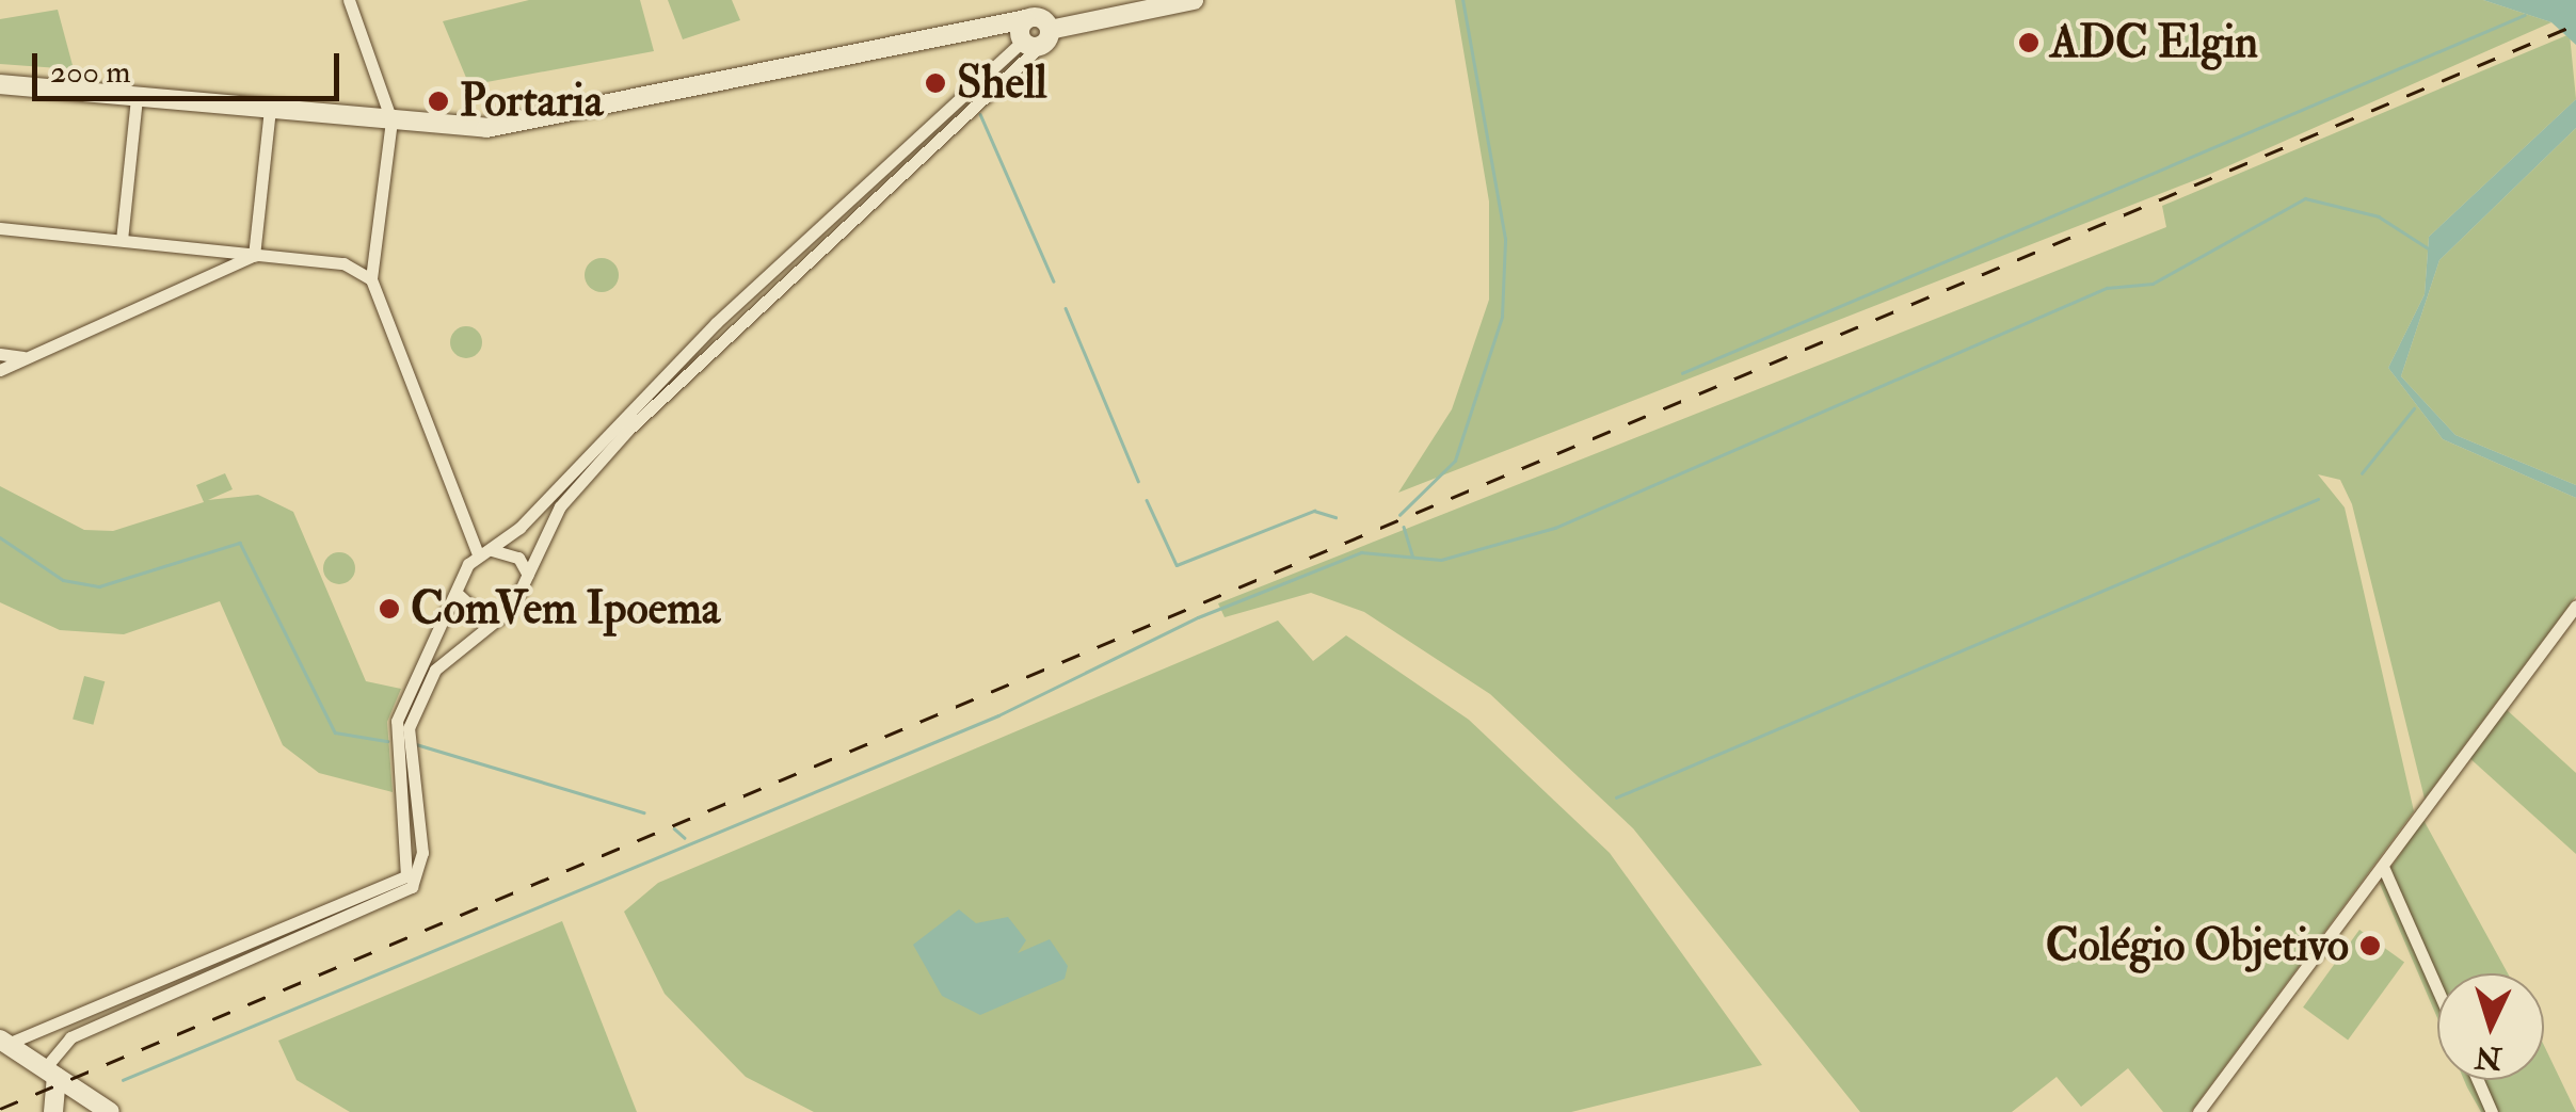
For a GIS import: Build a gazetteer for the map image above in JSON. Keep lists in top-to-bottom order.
{
  "places": [
    "ADC Elgin",
    "Shell",
    "Portaria",
    "ComVem Ipoema",
    "Colégio Objetivo"
  ],
  "scale_bar": "200 m",
  "north": "bottom"
}
